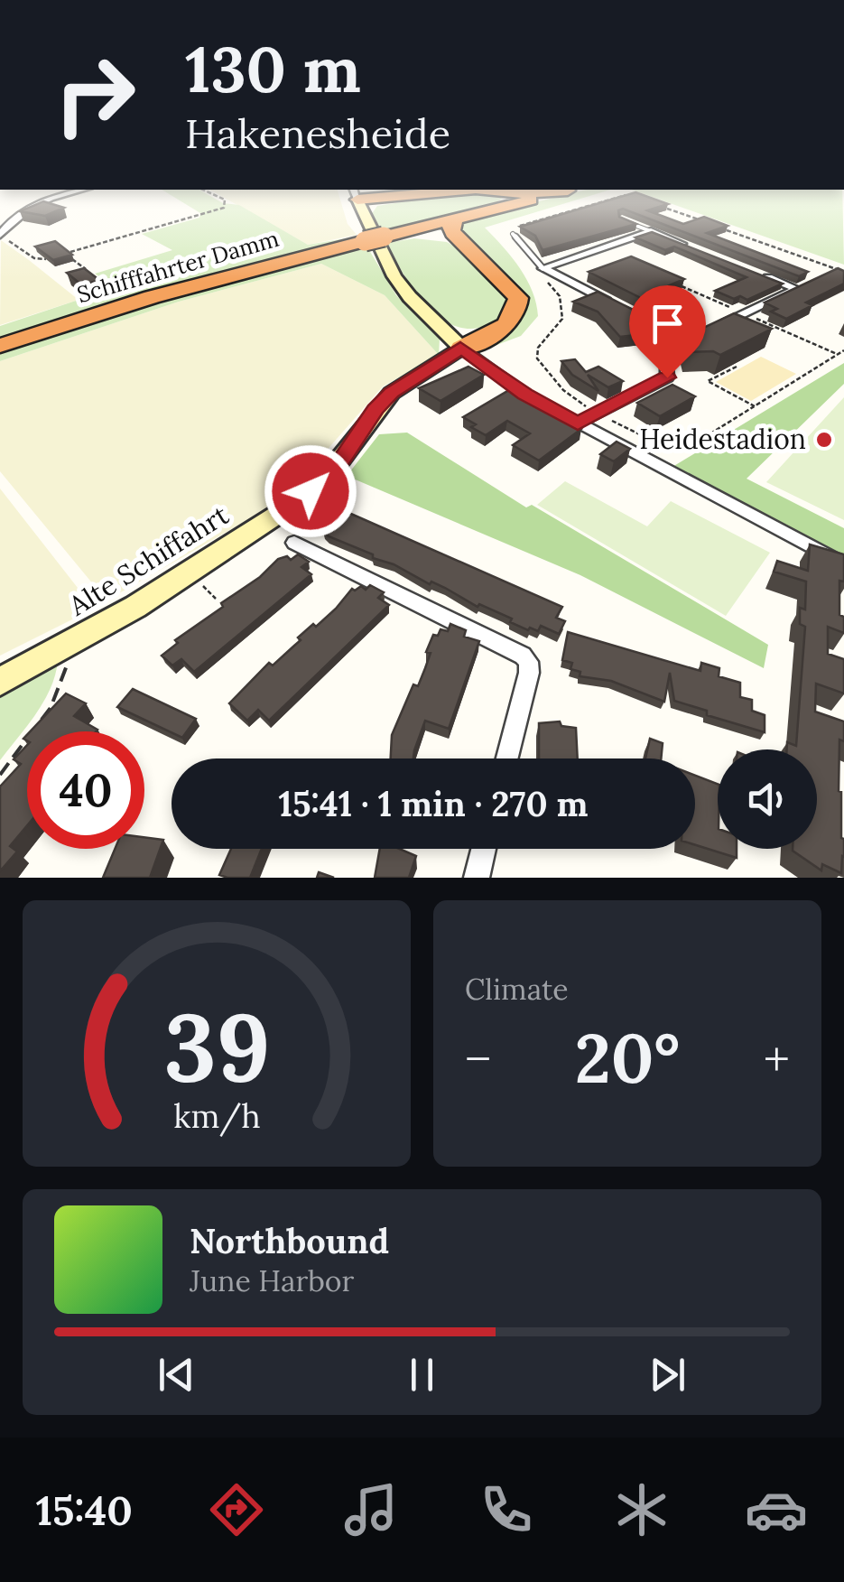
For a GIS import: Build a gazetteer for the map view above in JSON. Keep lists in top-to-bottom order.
{
  "streets": {
    "highway": ["Schifffahrter Damm"],
    "street": ["Alte Schiffahrt"]
  },
  "places": ["Heidestadion"],
  "page": {
    "turn": ["130 m", "Hakenesheide"],
    "limit": "40",
    "trip": "15:41 · 1 min · 270 m",
    "tile": "Climate",
    "heat": ["−", "20°", "+"],
    "song": ["Northbound", "June Harbor"],
    "tabs": "15:40",
    "gauge": ["39", "km/h"]
  }
}
